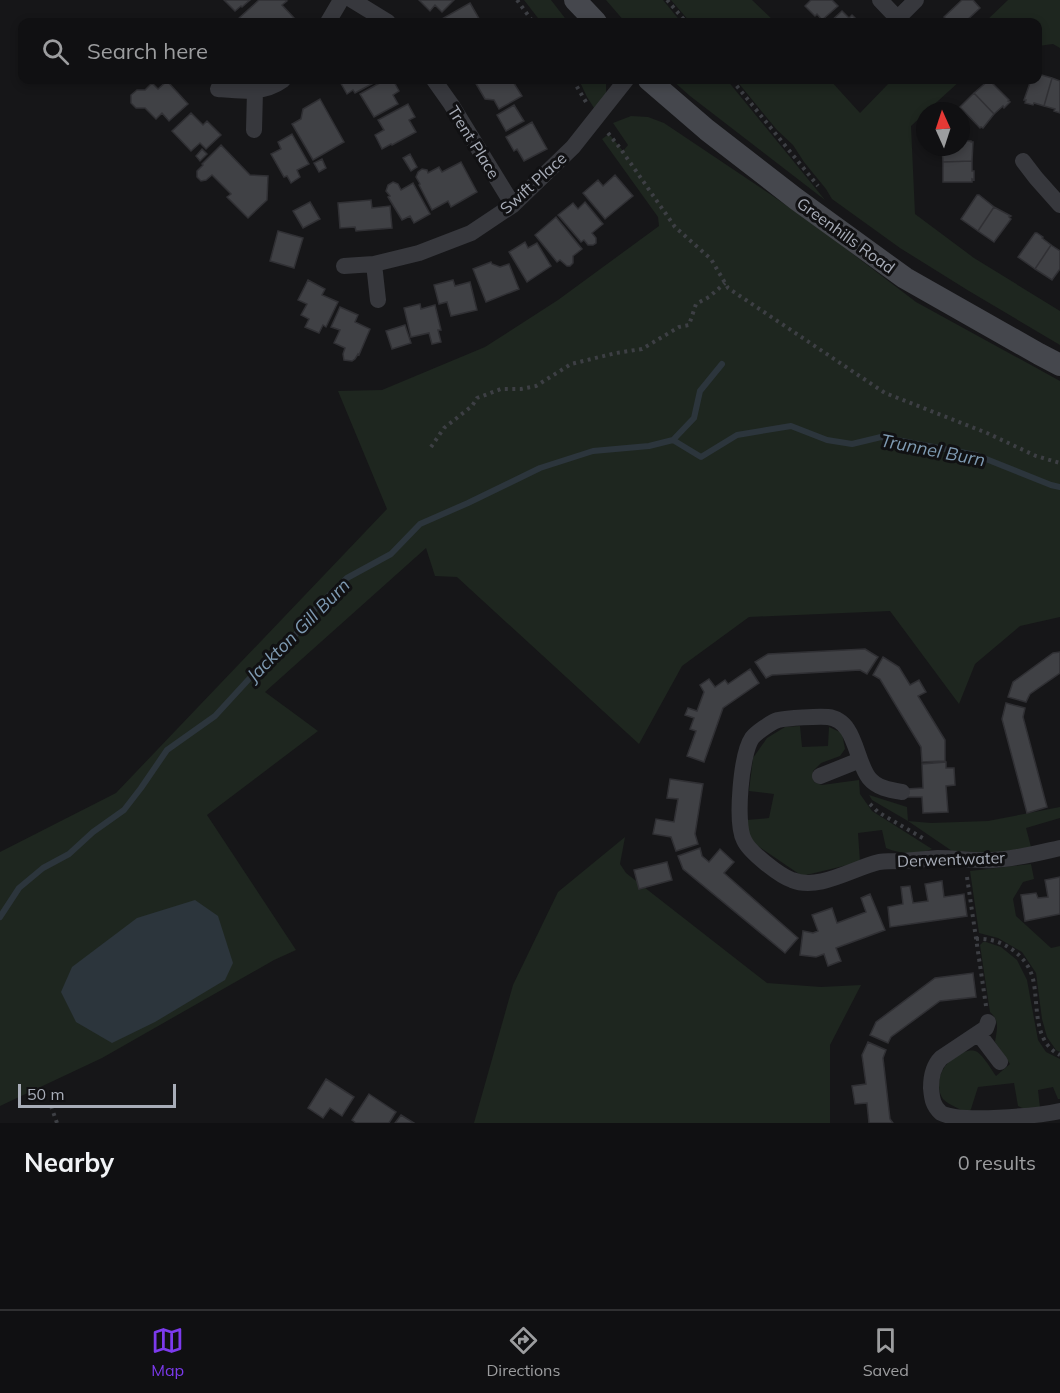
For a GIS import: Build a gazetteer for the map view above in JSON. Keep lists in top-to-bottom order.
{
  "streets": {
    "street": [
      "Trent Place",
      "Swift Place",
      "Greenhills Road",
      "Derwentwater"
    ]
  },
  "crossings": [
    ["Trent Place", "Swift Place"]
  ],
  "water": ["Trunnel Burn", "Jackton Gill Burn"],
  "scale_bar": "50 m",
  "north": "top",
  "page": {
    "search": "Search here",
    "scale": "50 m",
    "heading": ["Nearby", "0 results"],
    "nav": ["Map", "Directions", "Saved"]
  }
}
